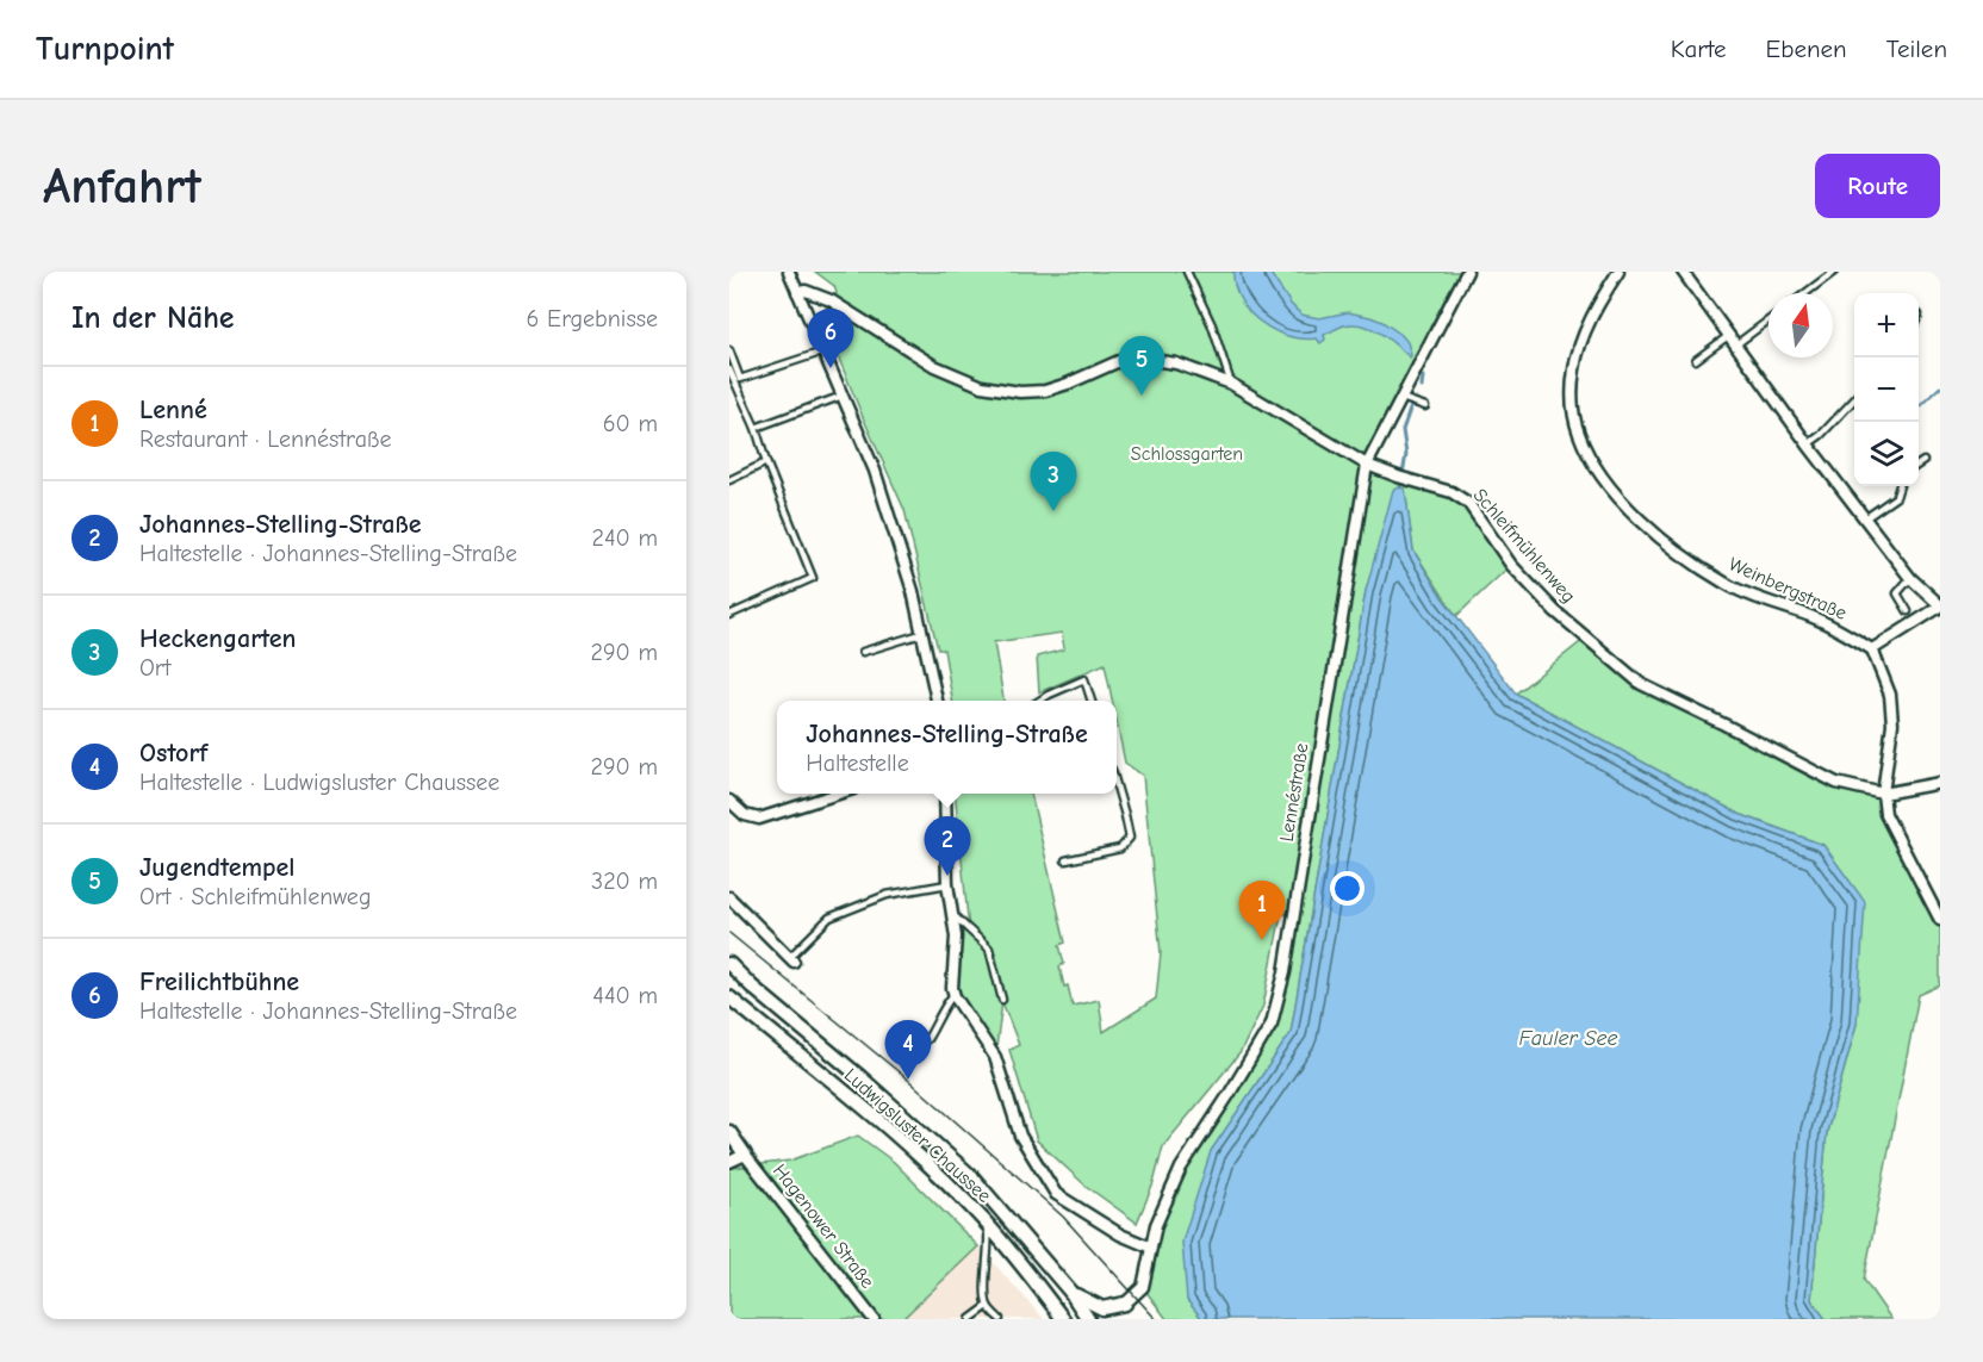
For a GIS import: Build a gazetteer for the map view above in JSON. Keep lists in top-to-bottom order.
{
  "streets": {
    "street": [
      "Schleifmühlenweg",
      "Weinbergstraße",
      "Lennéstraße",
      "Ludwigsluster Chaussee",
      "Hagenower Straße"
    ]
  },
  "crossings": [
    ["Schleifmühlenweg", "Lennéstraße"]
  ],
  "water": ["Fauler See"],
  "parks": ["Schlossgarten"],
  "north": "top",
  "page": {
    "header": "Turnpoint",
    "nav": ["Karte", "Ebenen", "Teilen"],
    "buttons": "Route",
    "title": "Anfahrt",
    "heading": ["In der Nähe", "6 Ergebnisse"],
    "map_buttons": ["+", "−"],
    "pins": [
      "6",
      "5",
      "3",
      "2",
      "1",
      "4"
    ],
    "list": [
      {
        "mark": "1",
        "name": "Lenné",
        "note": "Restaurant · Lennéstraße",
        "value": "60 m"
      },
      {
        "mark": "2",
        "name": "Johannes-Stelling-Straße",
        "note": "Haltestelle · Johannes-Stelling-Straße",
        "value": "240 m"
      },
      {
        "mark": "3",
        "name": "Heckengarten",
        "note": "Ort",
        "value": "290 m"
      },
      {
        "mark": "4",
        "name": "Ostorf",
        "note": "Haltestelle · Ludwigsluster Chaussee",
        "value": "290 m"
      },
      {
        "mark": "5",
        "name": "Jugendtempel",
        "note": "Ort · Schleifmühlenweg",
        "value": "320 m"
      },
      {
        "mark": "6",
        "name": "Freilichtbühne",
        "note": "Haltestelle · Johannes-Stelling-Straße",
        "value": "440 m"
      }
    ],
    "popup": ["Johannes-Stelling-Straße", "Haltestelle"]
  }
}
